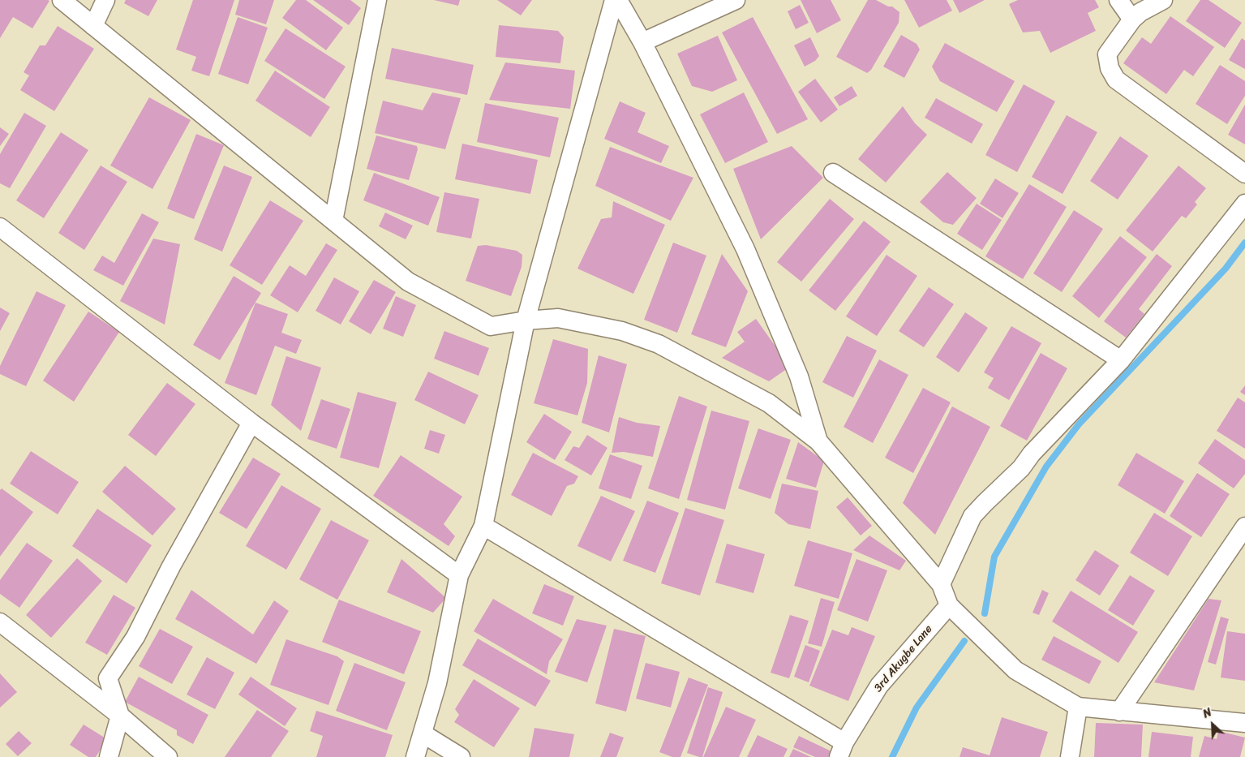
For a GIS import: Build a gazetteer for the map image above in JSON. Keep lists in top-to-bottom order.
{
  "streets": {
    "street": ["3rd Akugbe Lane"]
  },
  "north": "top left"
}
